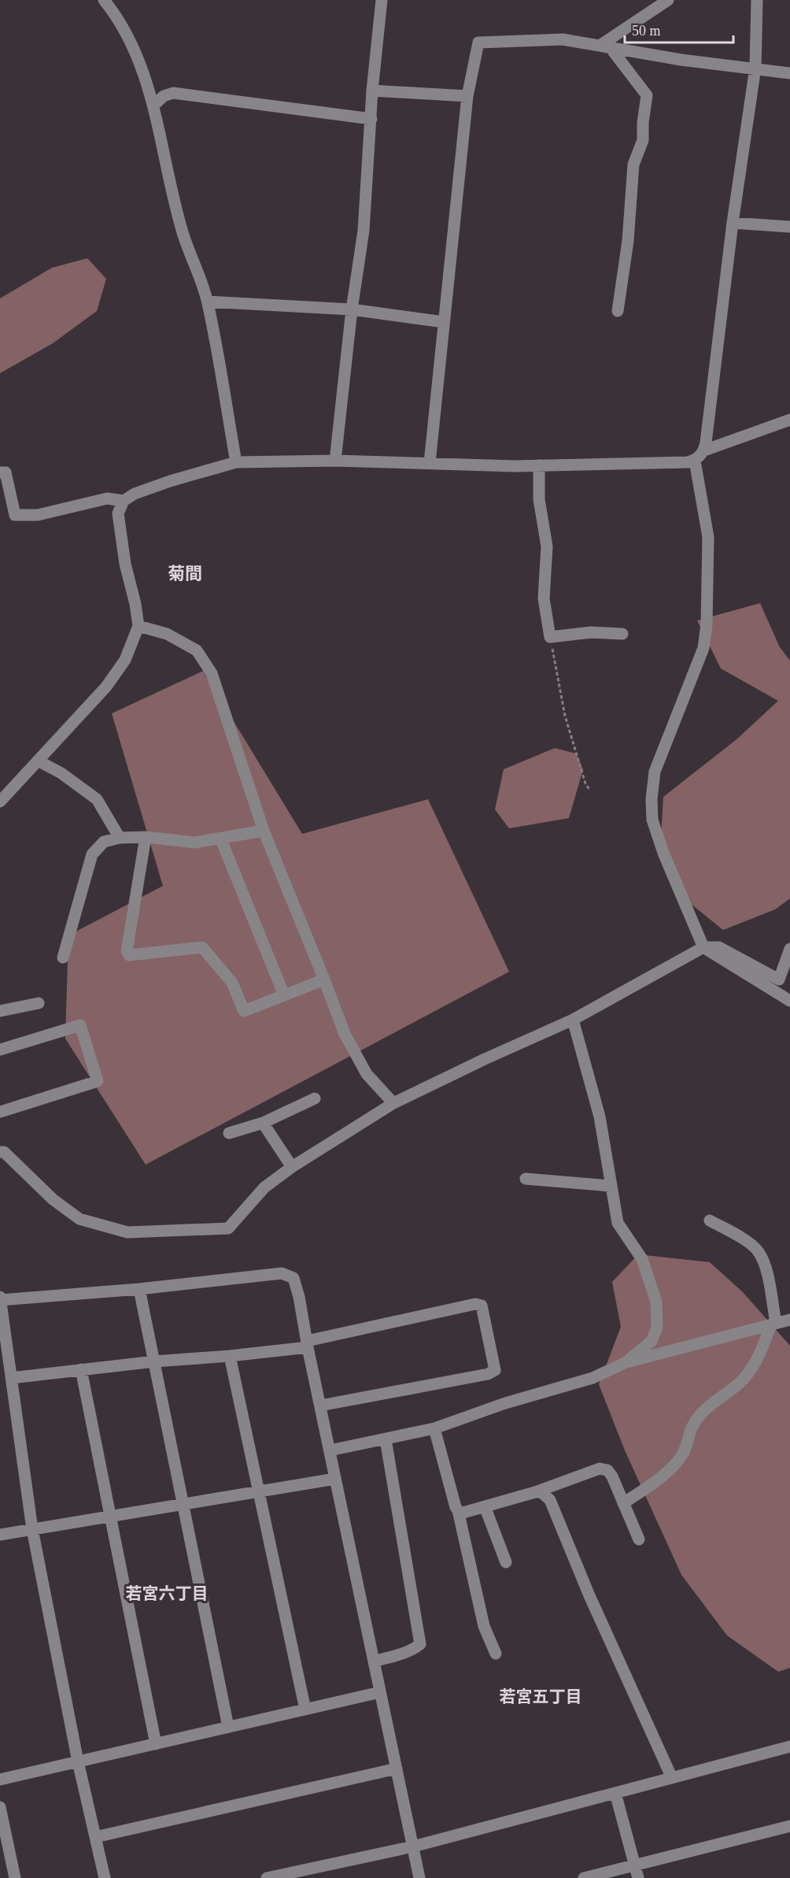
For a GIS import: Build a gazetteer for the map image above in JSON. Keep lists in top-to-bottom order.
{
  "districts": ["菊間", "若宮六丁目", "若宮五丁目"],
  "scale_bar": "50 m"
}
